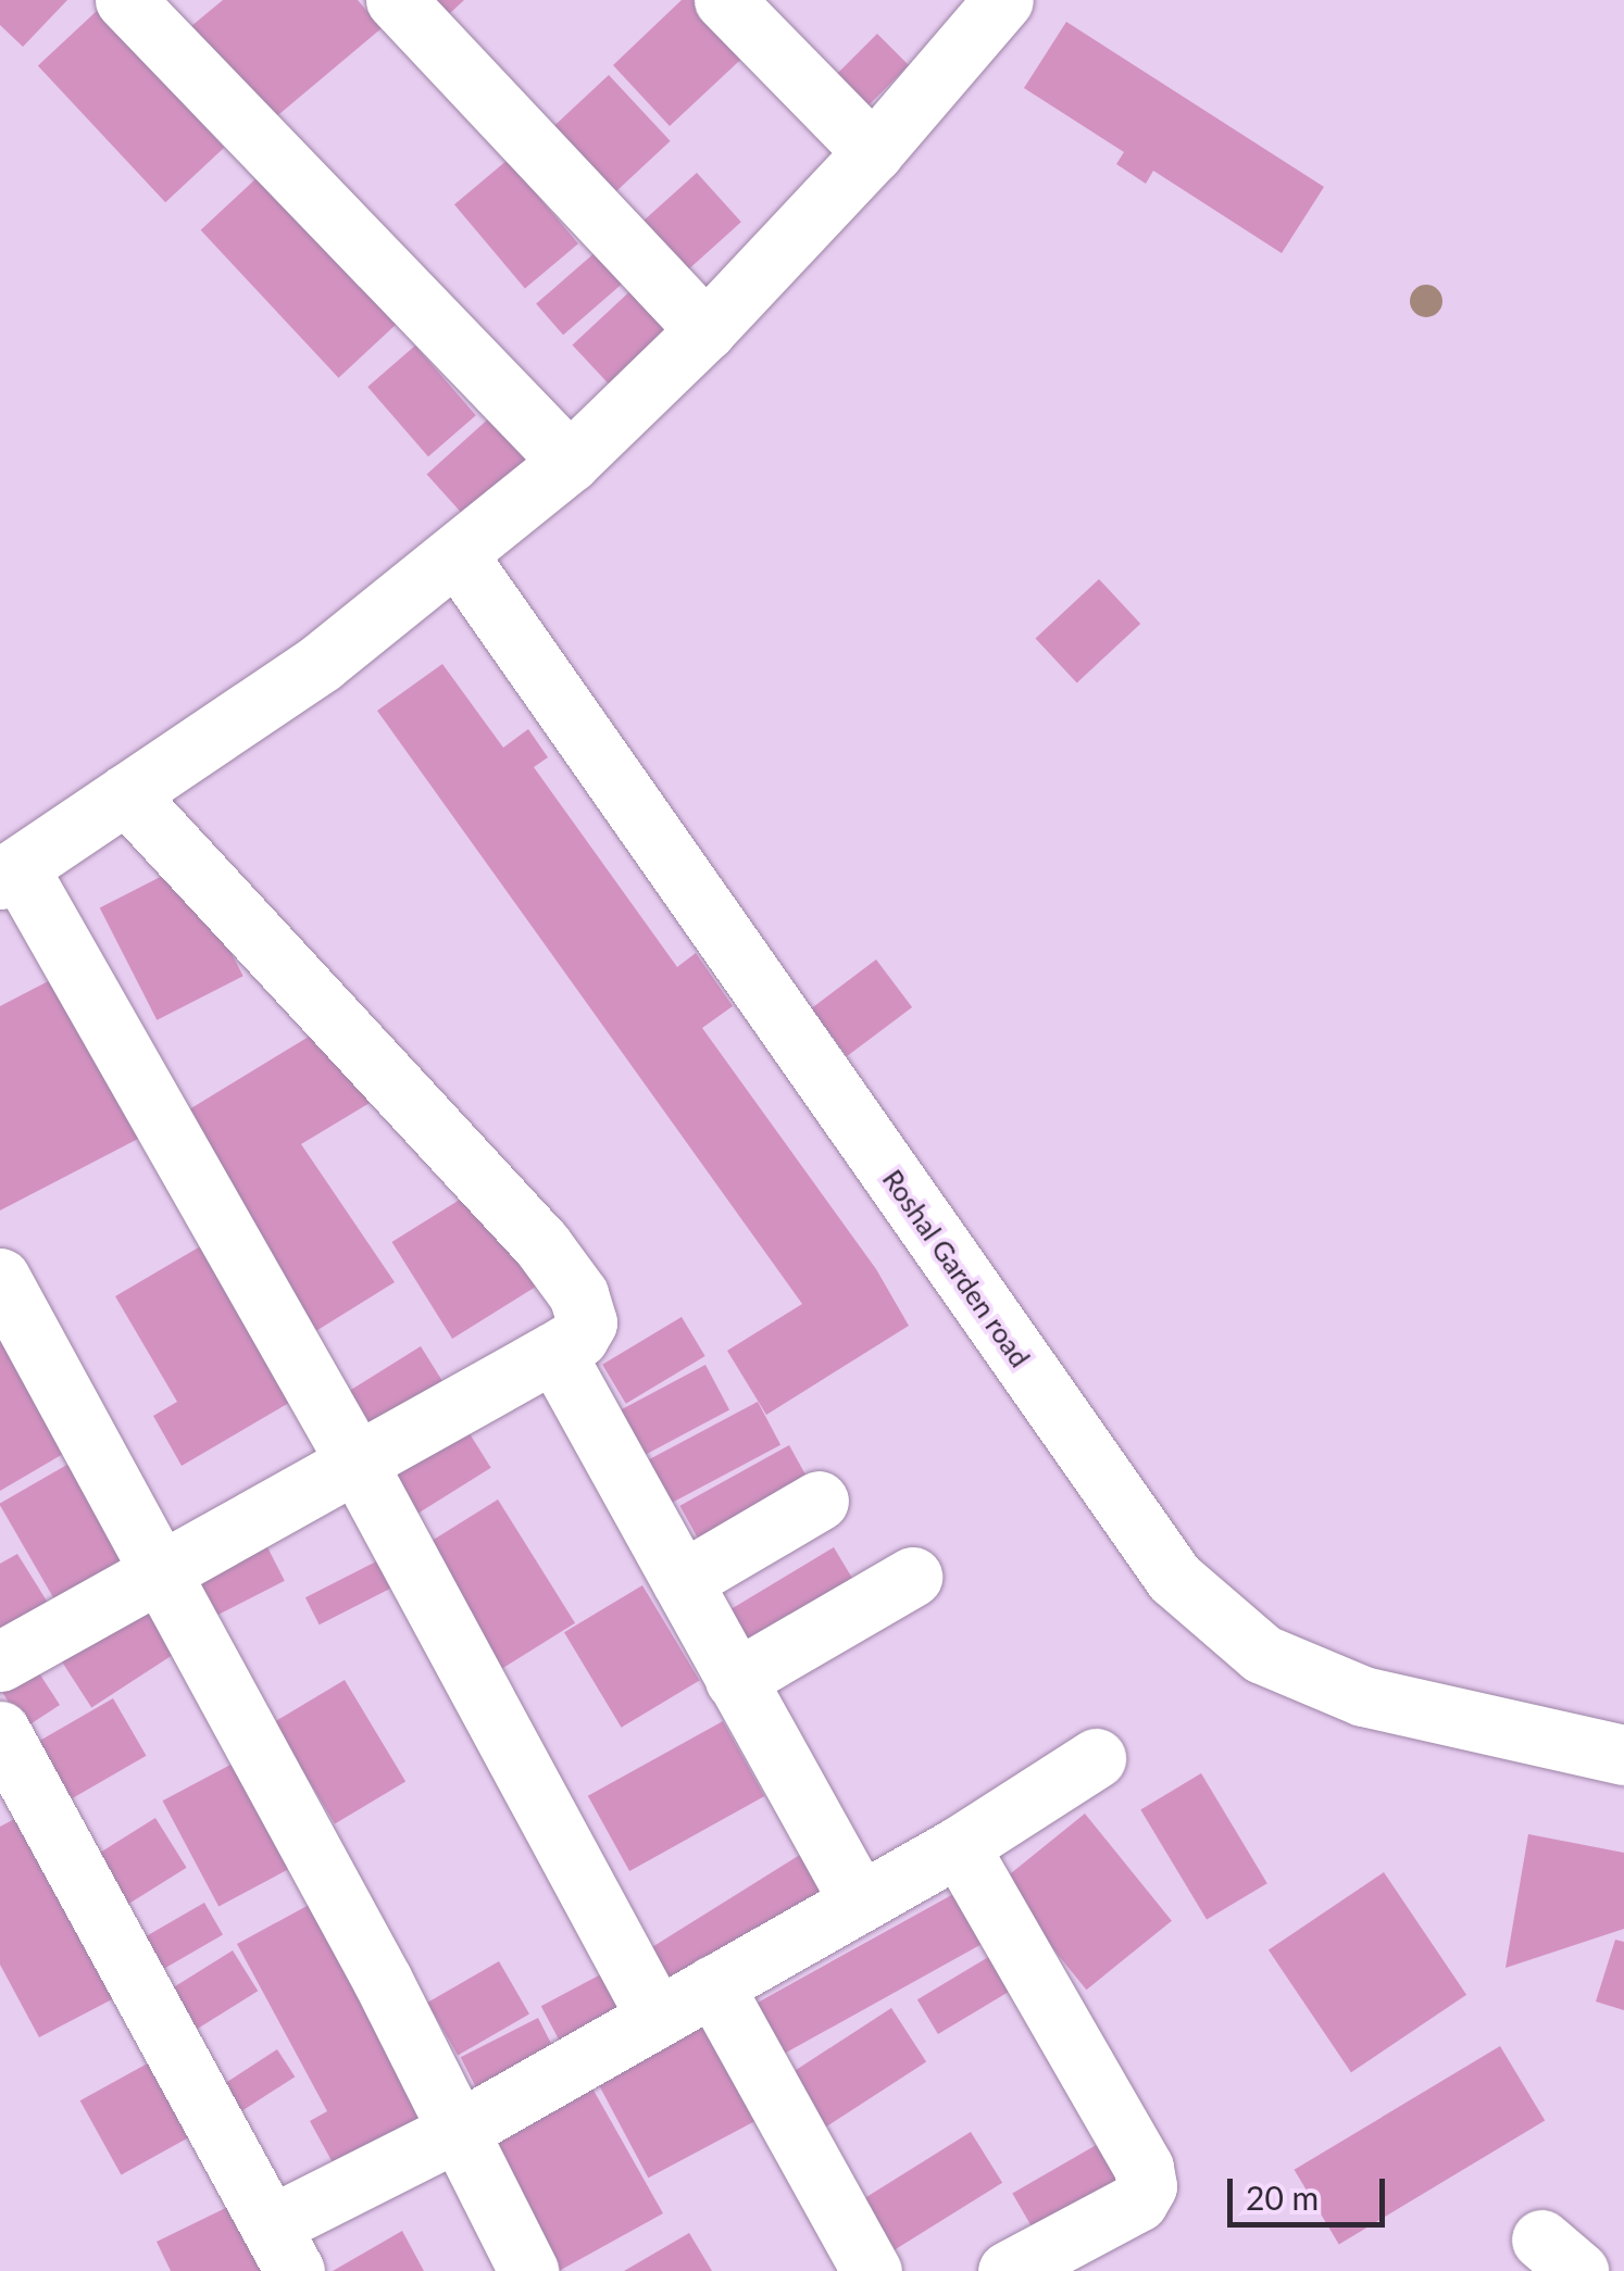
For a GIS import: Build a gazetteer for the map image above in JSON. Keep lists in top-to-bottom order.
{
  "streets": {
    "street": ["Roshal Garden road"]
  },
  "scale_bar": "20 m"
}
